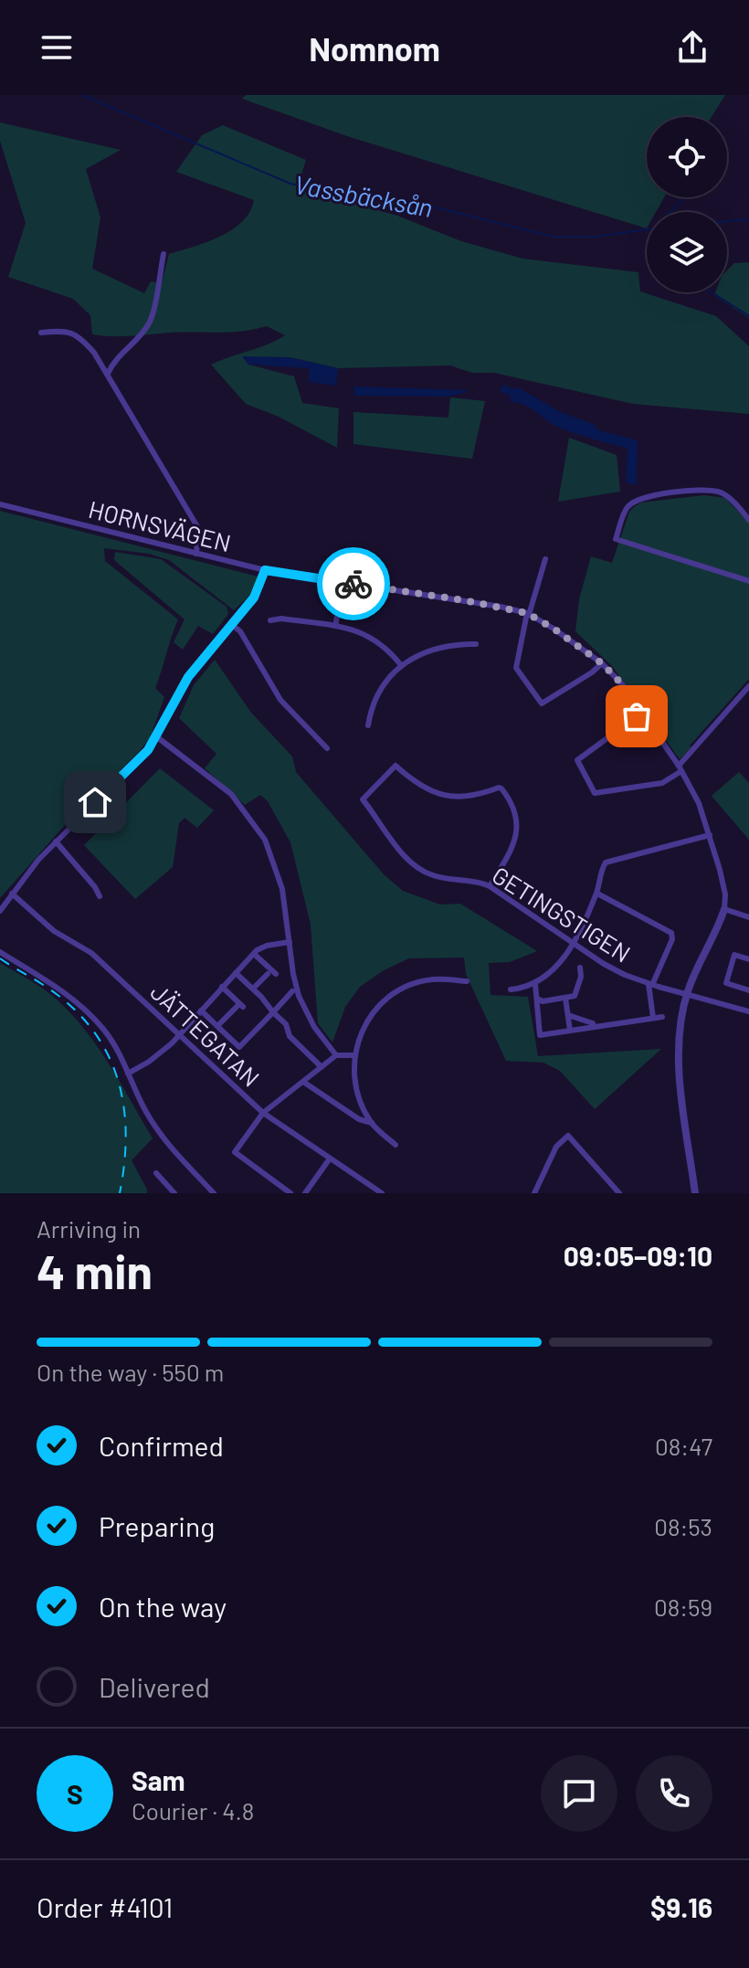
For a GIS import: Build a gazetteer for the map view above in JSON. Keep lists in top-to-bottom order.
{
  "streets": {
    "street": ["HORNSVÄGEN", "GETINGSTIGEN", "JÄTTEGATAN"]
  },
  "water": ["Vassbäcksån"],
  "page": {
    "header": "Nomnom",
    "heading": ["4 min", "Arriving in", "09:05–09:10"],
    "panel": [
      "Sam",
      "Courier · 4.8",
      "Order #4101",
      "$9.16"
    ],
    "bar": "On the way · 550 m",
    "list": [
      ["Confirmed", "08:47"],
      ["Preparing", "08:53"],
      ["On the way", "08:59"],
      "Delivered"
    ],
    "round": "S"
  }
}
